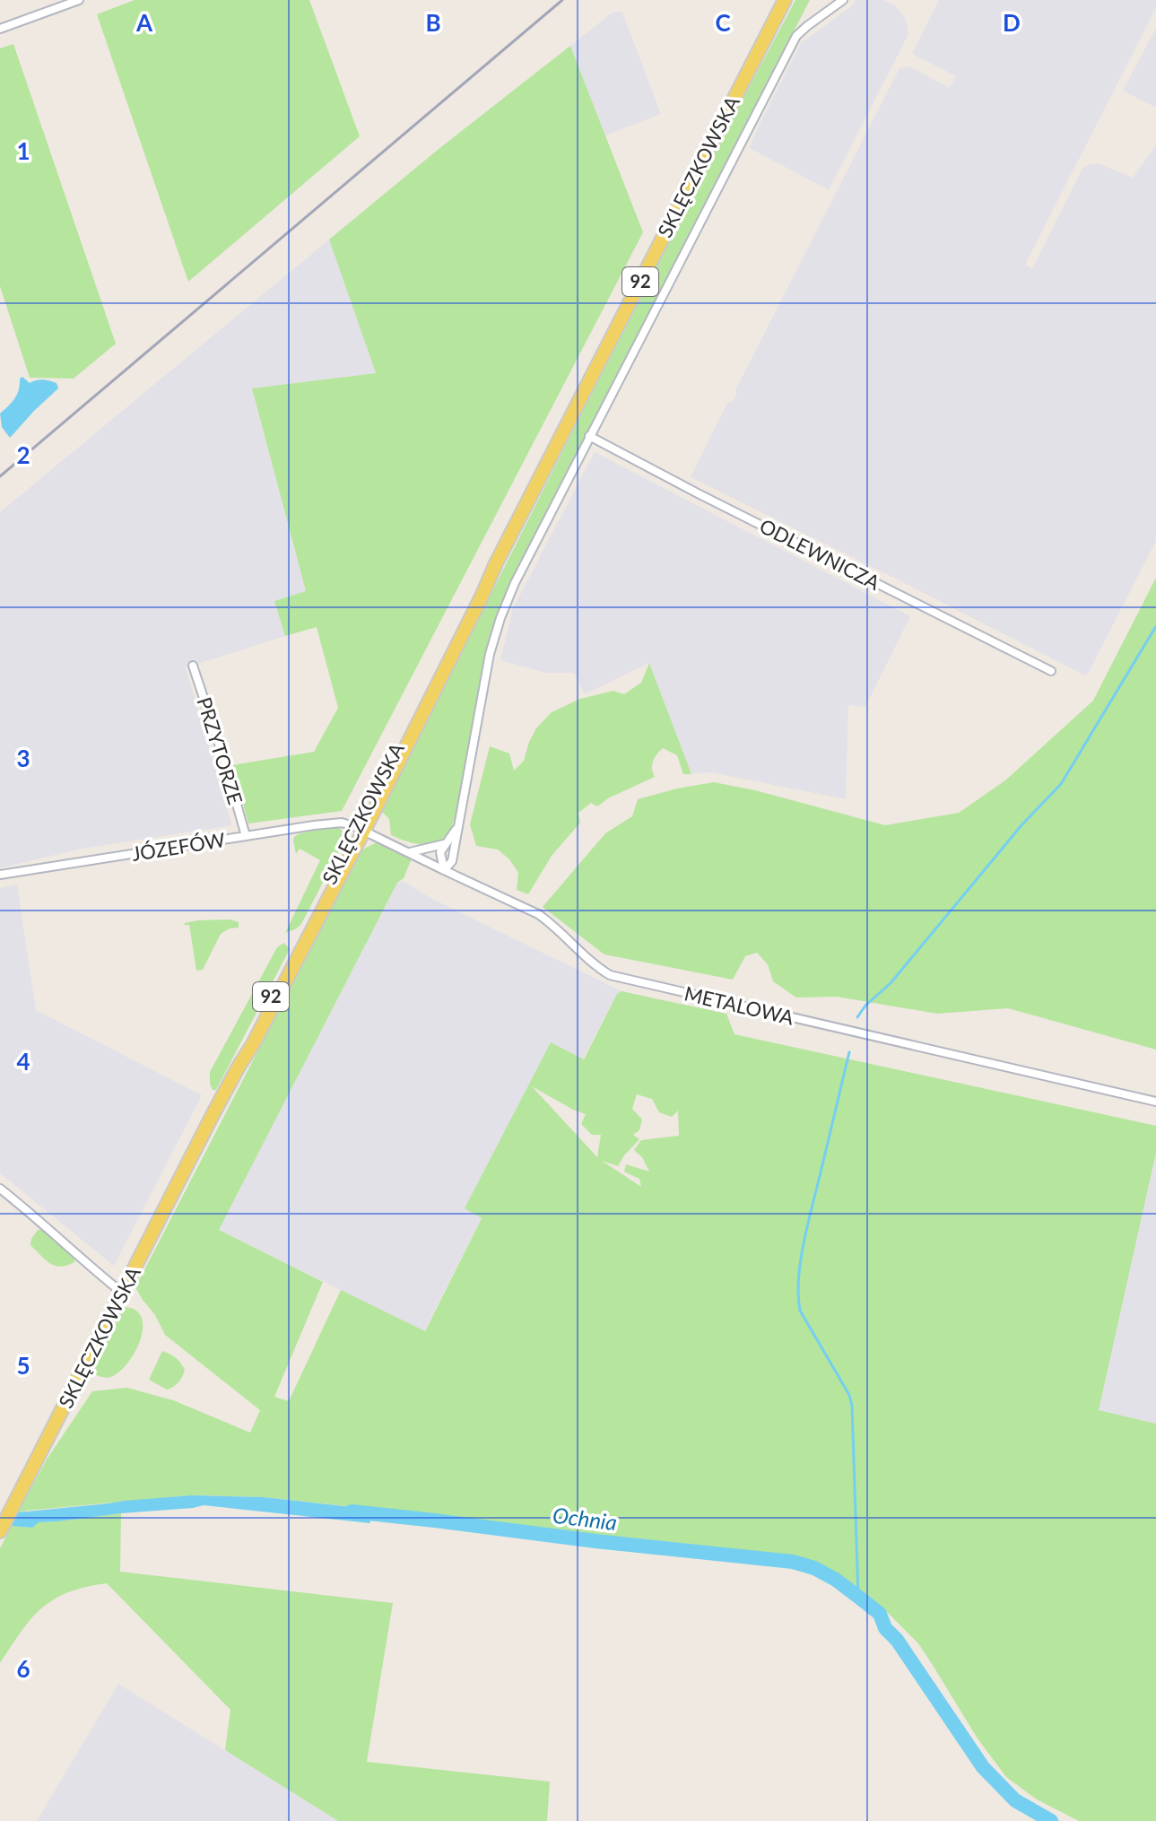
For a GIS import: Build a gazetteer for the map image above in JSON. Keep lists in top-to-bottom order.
{
  "streets": {
    "main road": ["SKLĘCZKOWSKA", "92"],
    "street": [
      "ODLEWNICZA",
      "PRZYTORZE",
      "JÓZEFÓW",
      "METALOWA"
    ]
  },
  "crossings": [
    ["SKLĘCZKOWSKA", "JÓZEFÓW"],
    ["SKLĘCZKOWSKA", "METALOWA"],
    ["PRZYTORZE", "JÓZEFÓW"],
    ["JÓZEFÓW", "METALOWA"]
  ],
  "water": ["Ochnia"],
  "grid": {
    "columns": [
      "A",
      "B",
      "C",
      "D"
    ],
    "rows": [
      "1",
      "2",
      "3",
      "4",
      "5",
      "6"
    ]
  }
}
